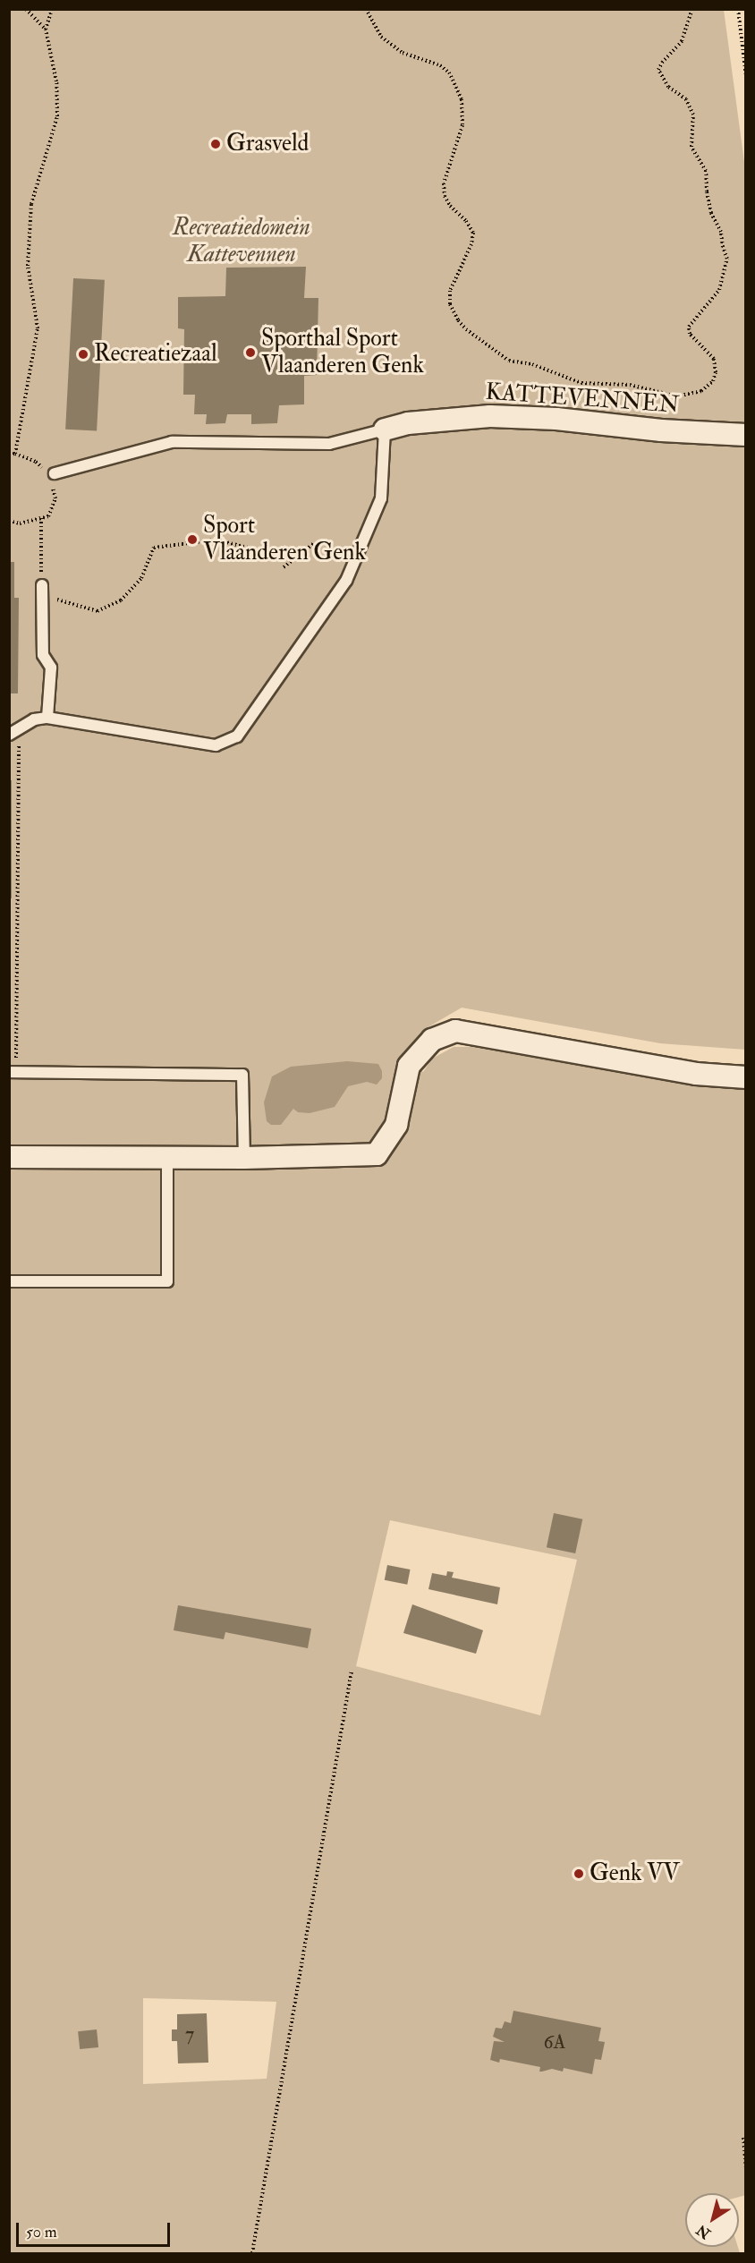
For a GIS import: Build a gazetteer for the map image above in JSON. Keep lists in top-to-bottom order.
{
  "streets": {
    "street": ["KATTEVENNEN"]
  },
  "parks": ["Recreatiedomein Kattevennen"],
  "places": [
    "Grasveld",
    "Sporthal Sport Vlaanderen Genk",
    "Recreatiezaal",
    "Sport Vlaanderen Genk",
    "Genk VV"
  ],
  "house_numbers": ["7", "6A"],
  "scale_bar": "50 m",
  "north": "bottom left"
}
